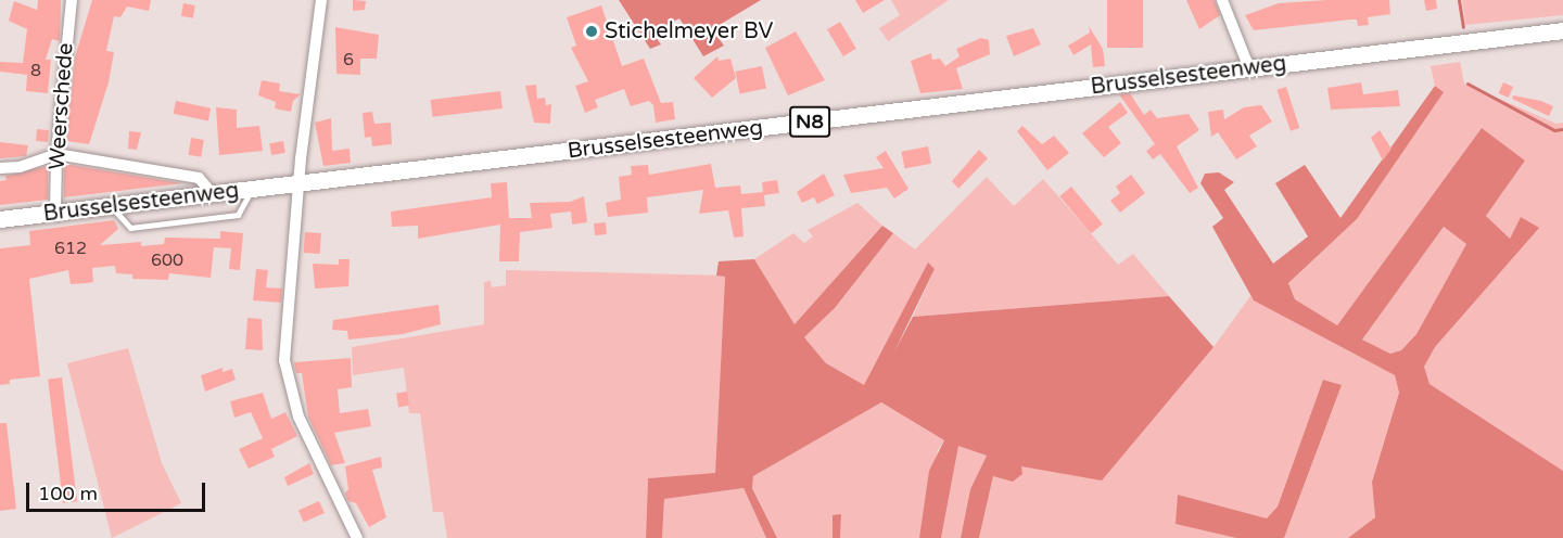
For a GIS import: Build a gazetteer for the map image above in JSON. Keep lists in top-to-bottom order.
{
  "streets": {
    "main road": ["Brusselsesteenweg", "N8"],
    "street": ["Weerschede"]
  },
  "crossings": [
    ["Brusselsesteenweg", "Weerschede"]
  ],
  "places": ["Stichelmeyer BV"],
  "house_numbers": [
    "6",
    "8",
    "612",
    "600"
  ],
  "scale_bar": "100 m"
}
